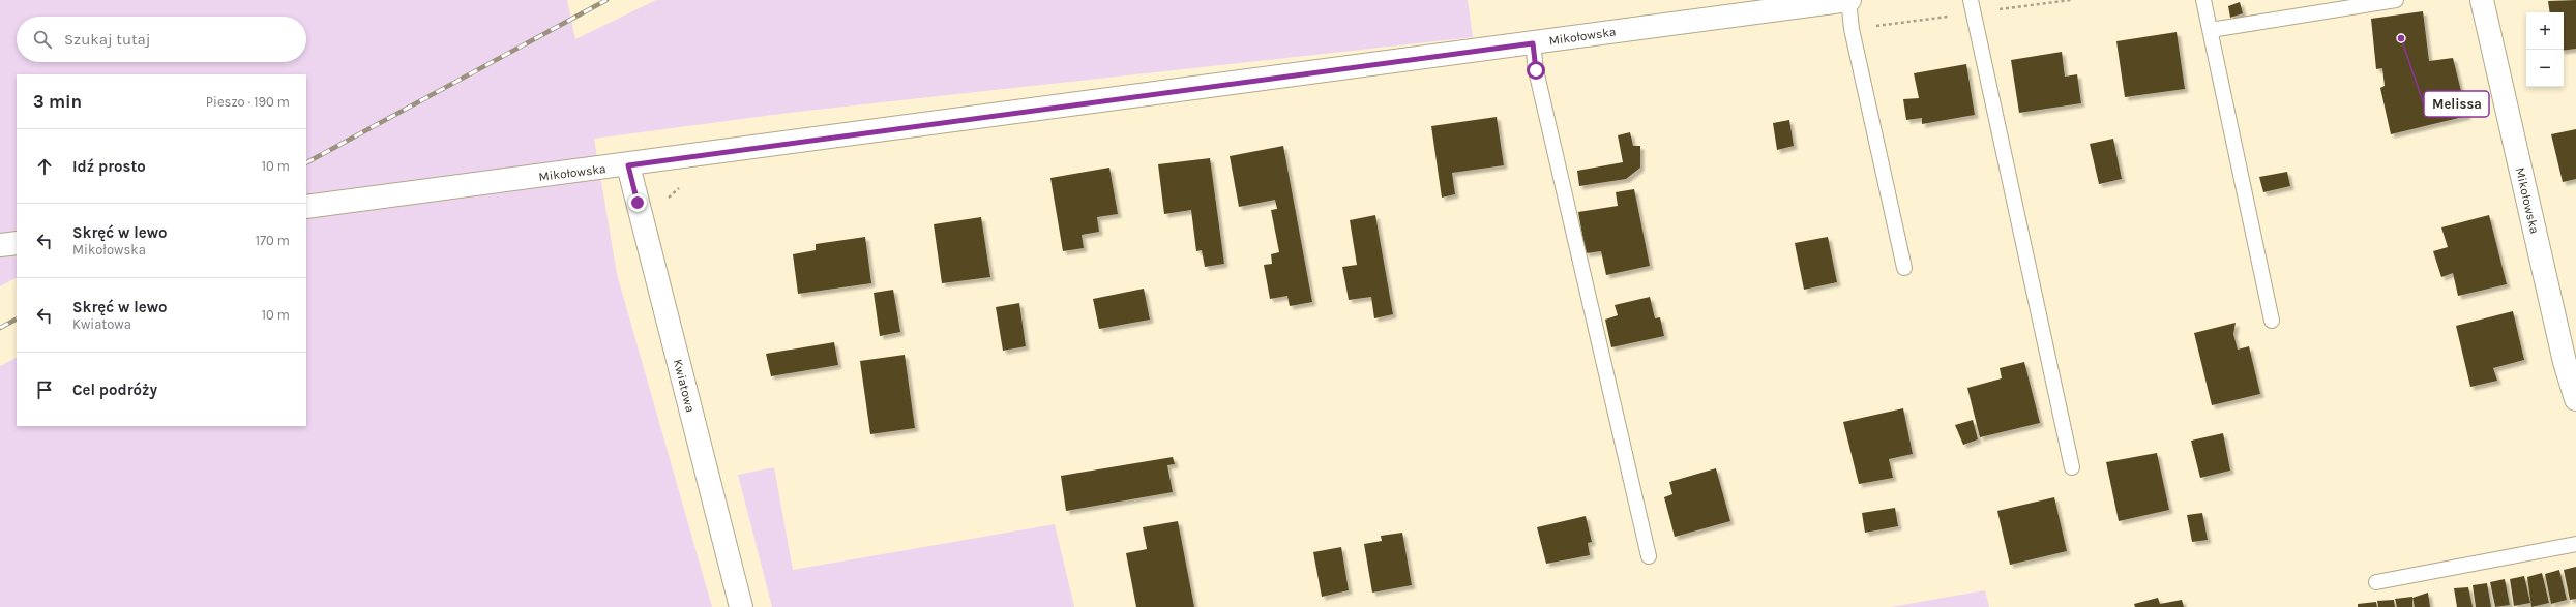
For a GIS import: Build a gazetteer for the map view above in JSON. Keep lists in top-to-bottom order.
{
  "streets": {
    "main road": ["Mikołowska", "Kwiatowa"]
  },
  "crossings": [
    ["Mikołowska", "Kwiatowa"]
  ],
  "places": ["Melissa"],
  "page": {
    "map_buttons": ["+", "−"],
    "search": "Szukaj tutaj",
    "heading": ["3 min", "Pieszo · 190 m"],
    "list": [
      ["Idź prosto", "10 m"],
      ["Skręć w lewo", "Mikołowska", "170 m"],
      ["Skręć w lewo", "Kwiatowa", "10 m"],
      "Cel podróży"
    ]
  }
}
